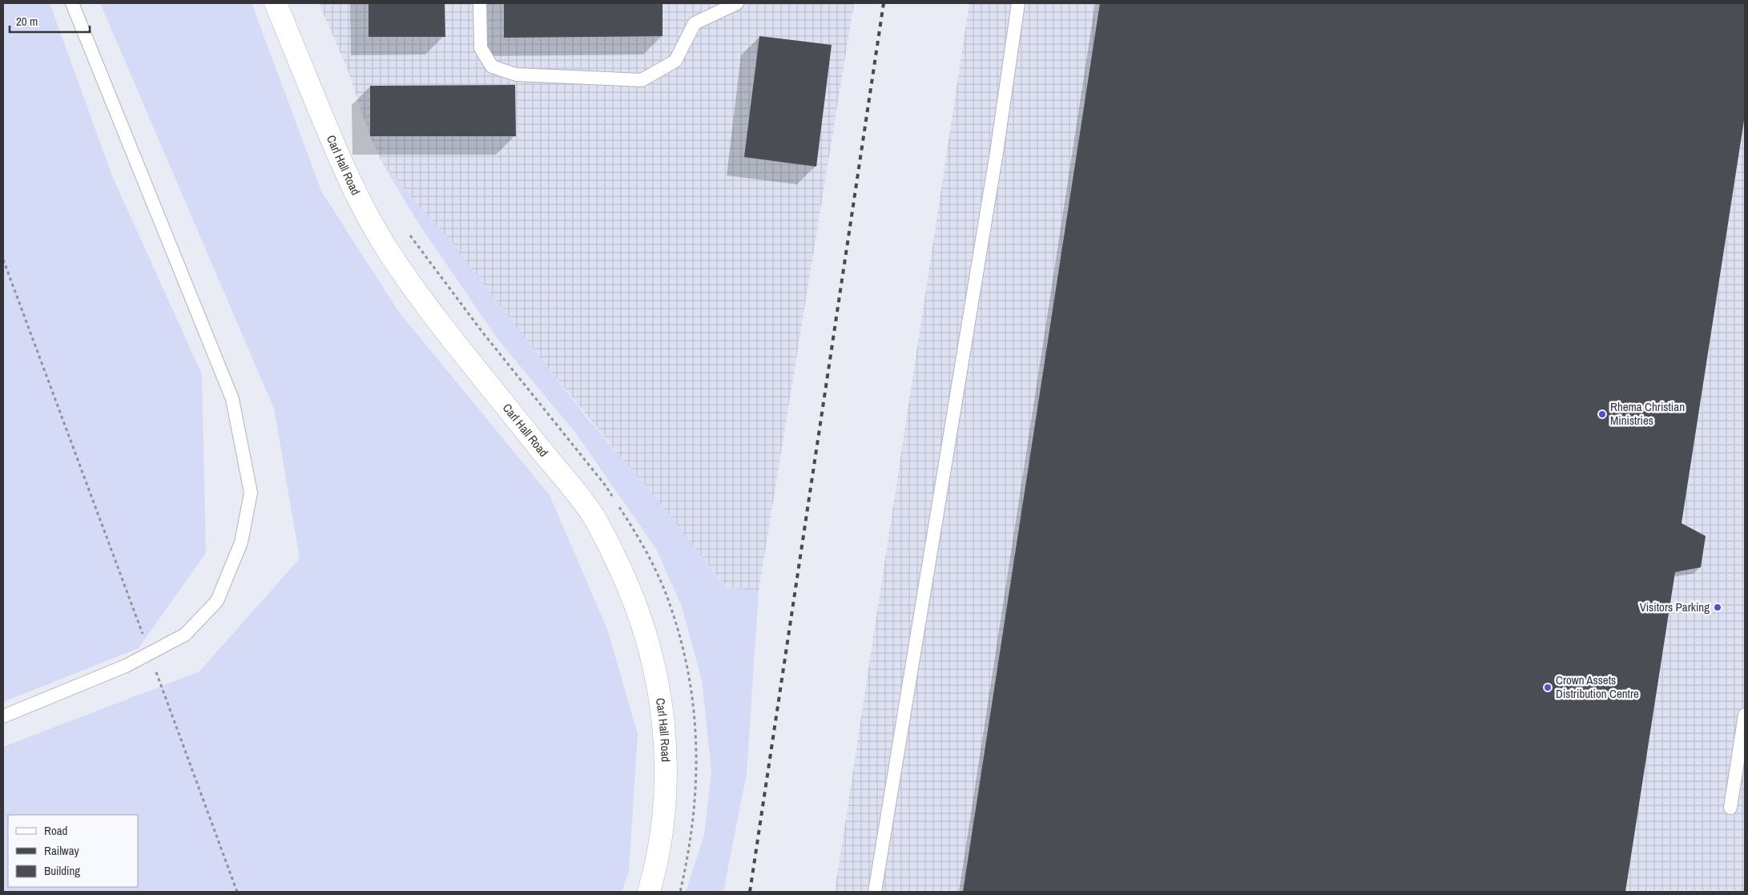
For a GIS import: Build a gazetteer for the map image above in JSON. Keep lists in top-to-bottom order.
{
  "streets": {
    "street": ["Carl Hall Road"]
  },
  "places": ["Rhema Christian Ministries", "Visitors Parking", "Crown Assets Distribution Centre"],
  "legend": ["Road", "Railway", "Building"],
  "scale_bar": "20 m"
}
